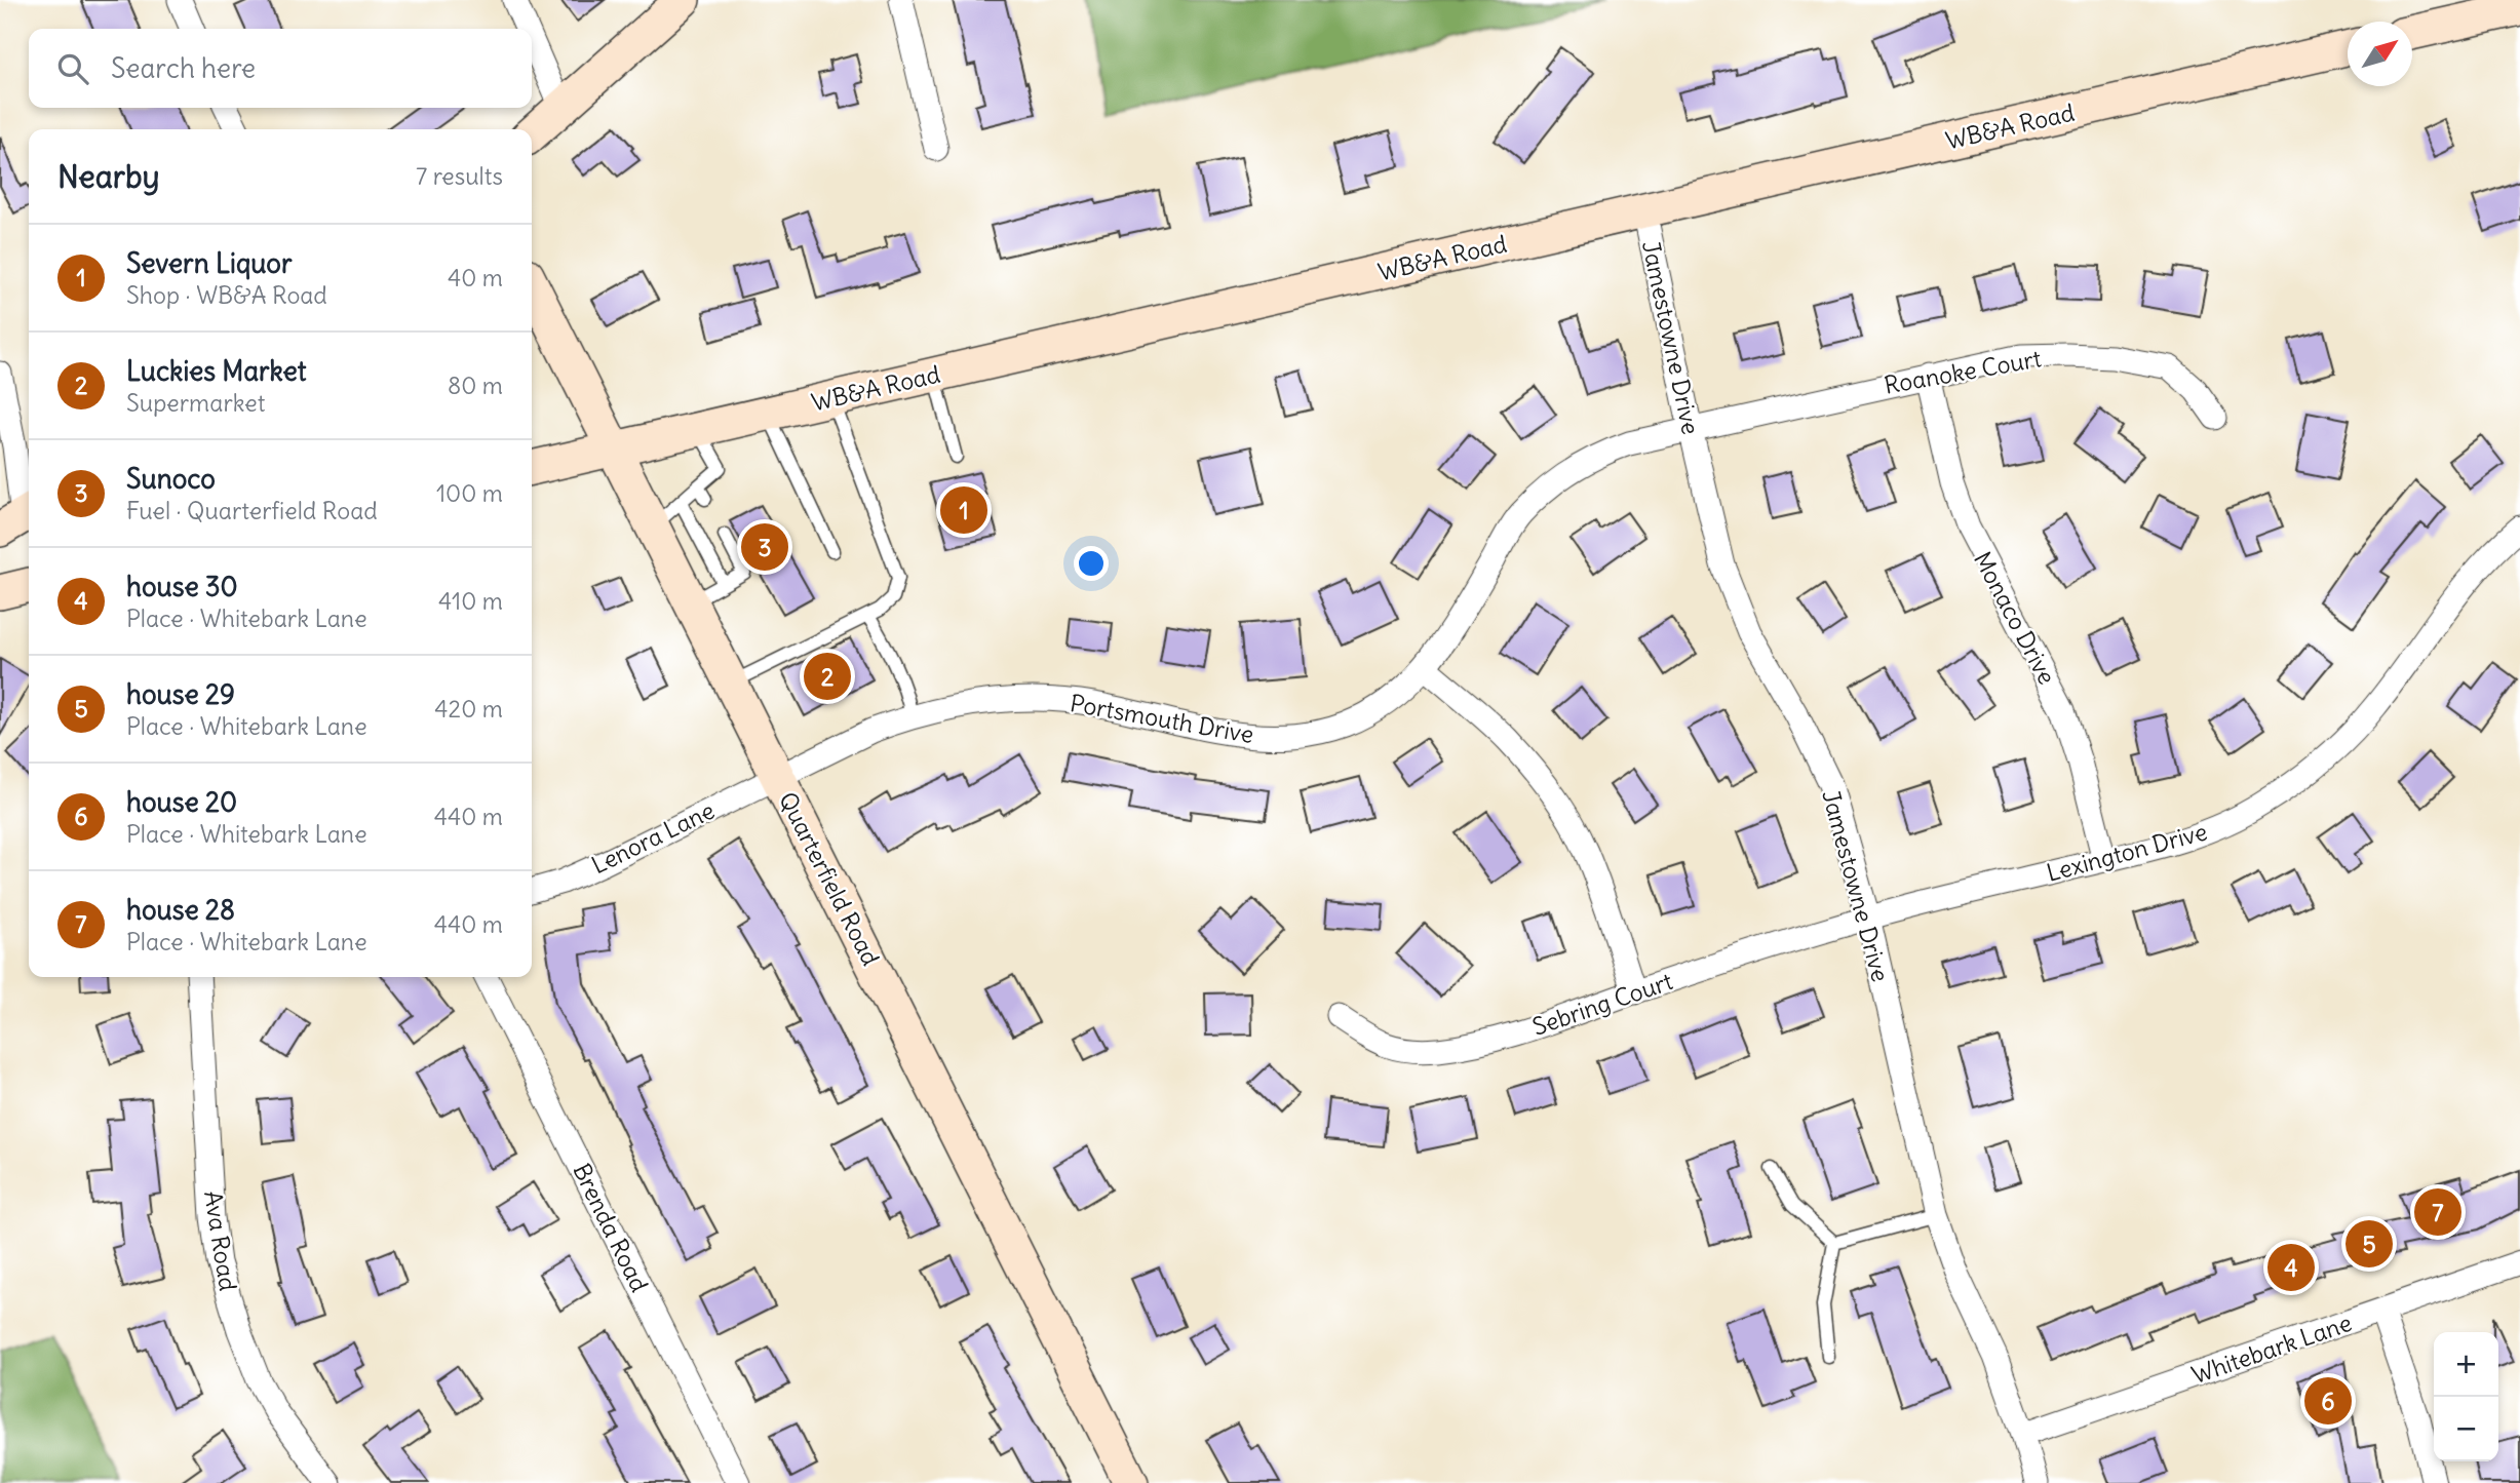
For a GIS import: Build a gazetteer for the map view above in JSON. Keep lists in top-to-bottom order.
{
  "streets": {
    "street": [
      "WB&A Road",
      "Jamestowne Drive",
      "Roanoke Court",
      "Monaco Drive",
      "Portsmouth Drive",
      "Lenora Lane",
      "Lexington Drive",
      "Quarterfield Road",
      "Sebring Court",
      "Brenda Road",
      "Ava Road",
      "Whitebark Lane"
    ]
  },
  "crossings": [
    ["WB&A Road", "Jamestowne Drive"],
    ["WB&A Road", "Quarterfield Road"],
    ["Jamestowne Drive", "Roanoke Court"],
    ["Jamestowne Drive", "Portsmouth Drive"],
    ["Jamestowne Drive", "Lexington Drive"],
    ["Jamestowne Drive", "Sebring Court"],
    ["Jamestowne Drive", "Whitebark Lane"],
    ["Roanoke Court", "Monaco Drive"],
    ["Roanoke Court", "Portsmouth Drive"],
    ["Monaco Drive", "Lexington Drive"],
    ["Portsmouth Drive", "Lenora Lane"],
    ["Portsmouth Drive", "Quarterfield Road"],
    ["Lenora Lane", "Quarterfield Road"],
    ["Lexington Drive", "Sebring Court"]
  ],
  "north": "top right",
  "page": {
    "search": "Search here",
    "heading": ["Nearby", "7 results"],
    "list": [
      {
        "mark": "1",
        "name": "Severn Liquor",
        "note": "Shop · WB&A Road",
        "value": "40 m"
      },
      {
        "mark": "2",
        "name": "Luckies Market",
        "note": "Supermarket",
        "value": "80 m"
      },
      {
        "mark": "3",
        "name": "Sunoco",
        "note": "Fuel · Quarterfield Road",
        "value": "100 m"
      },
      {
        "mark": "4",
        "name": "house 30",
        "note": "Place · Whitebark Lane",
        "value": "410 m"
      },
      {
        "mark": "5",
        "name": "house 29",
        "note": "Place · Whitebark Lane",
        "value": "420 m"
      },
      {
        "mark": "6",
        "name": "house 20",
        "note": "Place · Whitebark Lane",
        "value": "440 m"
      },
      {
        "mark": "7",
        "name": "house 28",
        "note": "Place · Whitebark Lane",
        "value": "440 m"
      }
    ],
    "pins": [
      "1",
      "3",
      "2",
      "7",
      "5",
      "4",
      "6"
    ],
    "map_buttons": ["+", "−"]
  }
}
